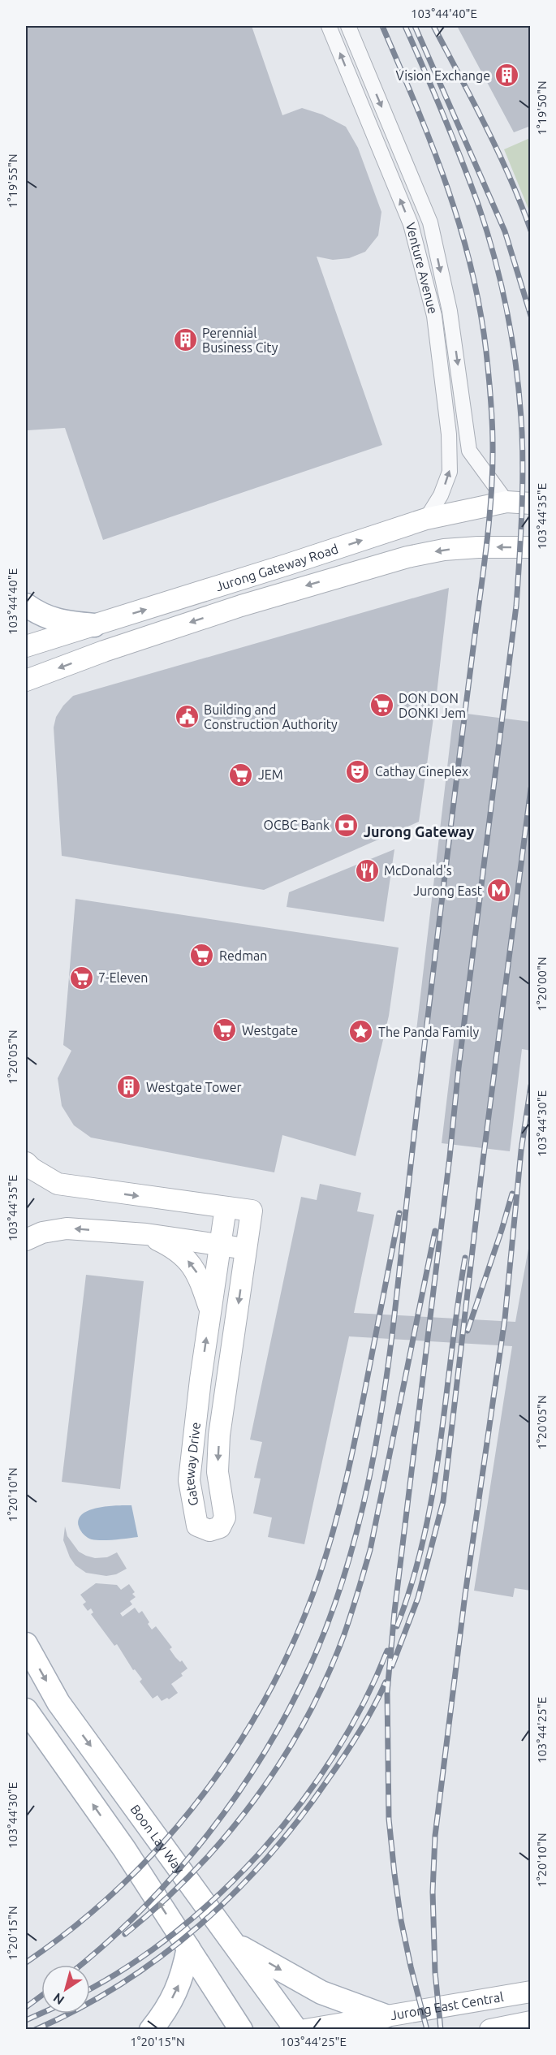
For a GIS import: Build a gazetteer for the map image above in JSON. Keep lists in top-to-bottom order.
{
  "streets": {
    "main road": [
      "Jurong Gateway Road",
      "Gateway Drive",
      "Boon Lay Way",
      "Jurong East Central"
    ],
    "street": ["Venture Avenue"]
  },
  "crossings": [
    ["Venture Avenue", "Jurong Gateway Road"]
  ],
  "districts": ["Jurong Gateway"],
  "places": {
    "building": ["Vision Exchange", "Perennial Business City", "Westgate Tower"],
    "supermarket": [
      "DON DON DONKI Jem",
      "JEM",
      "Redman",
      "7-Eleven",
      "Westgate"
    ],
    "public building": ["Building and Construction Authority"],
    "theatre": ["Cathay Cineplex"],
    "bank": ["OCBC Bank"],
    "restaurant": ["McDonald's"],
    "metro station": ["Jurong East"],
    "place": ["The Panda Family"]
  },
  "north": "bottom left",
  "coordinates": [
    "103°44'40\"E",
    "1°19'50\"N",
    "1°19'55\"N",
    "103°44'35\"E",
    "1°20'00\"N",
    "1°20'05\"N",
    "103°44'30\"E",
    "1°20'10\"N",
    "103°44'25\"E",
    "1°20'15\"N"
  ]
}
